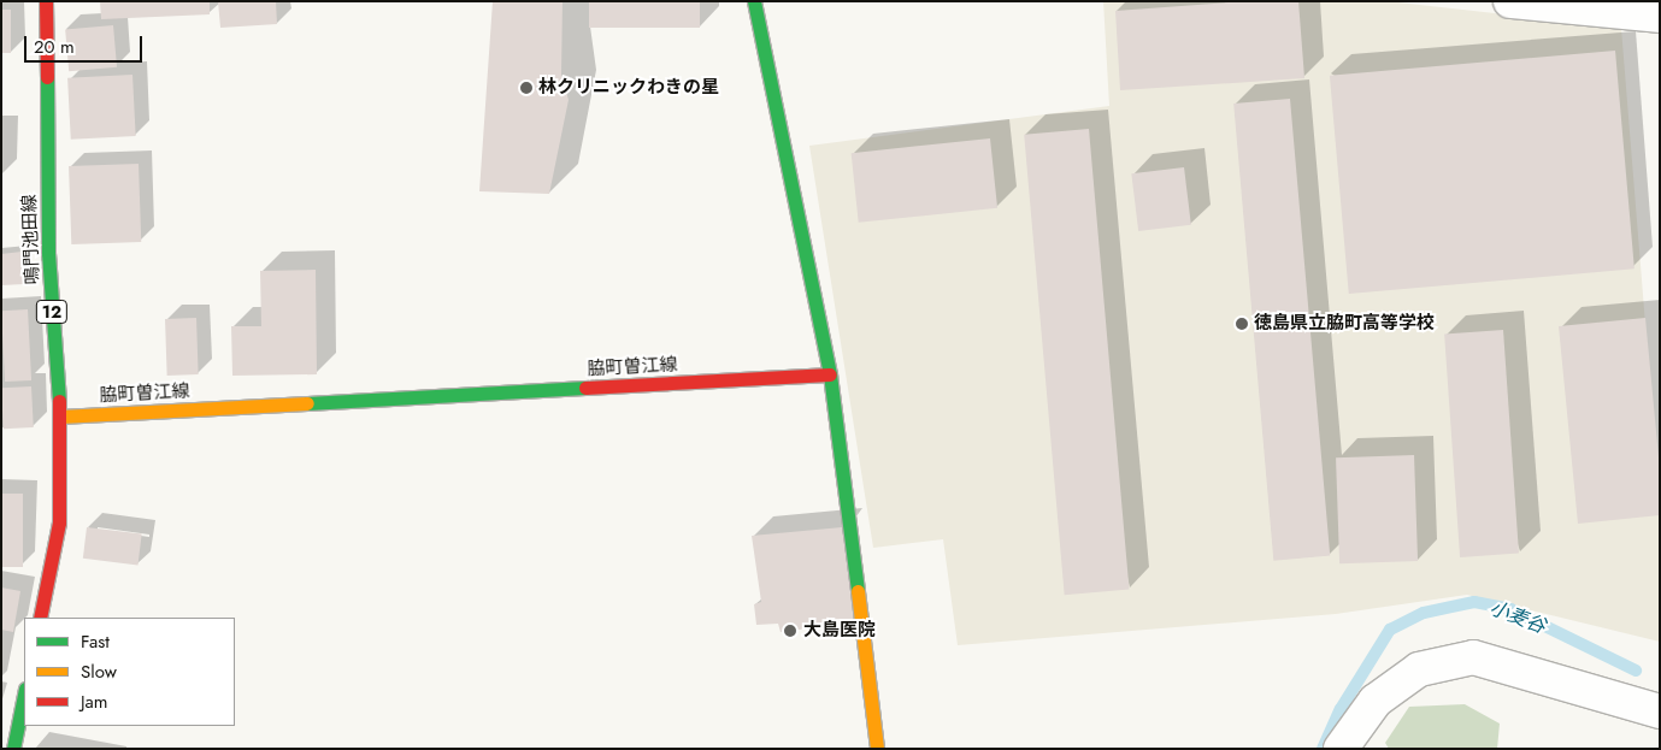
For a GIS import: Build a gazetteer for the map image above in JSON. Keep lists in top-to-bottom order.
{
  "streets": {
    "main road": ["鳴門池田線", "12", "脇町曽江線"]
  },
  "crossings": [
    ["鳴門池田線", "脇町曽江線"]
  ],
  "water": ["小麦谷"],
  "places": ["林クリニックわきの星", "徳島県立脇町高等学校", "大島医院"],
  "legend": ["Fast", "Slow", "Jam"],
  "scale_bar": "20 m"
}
